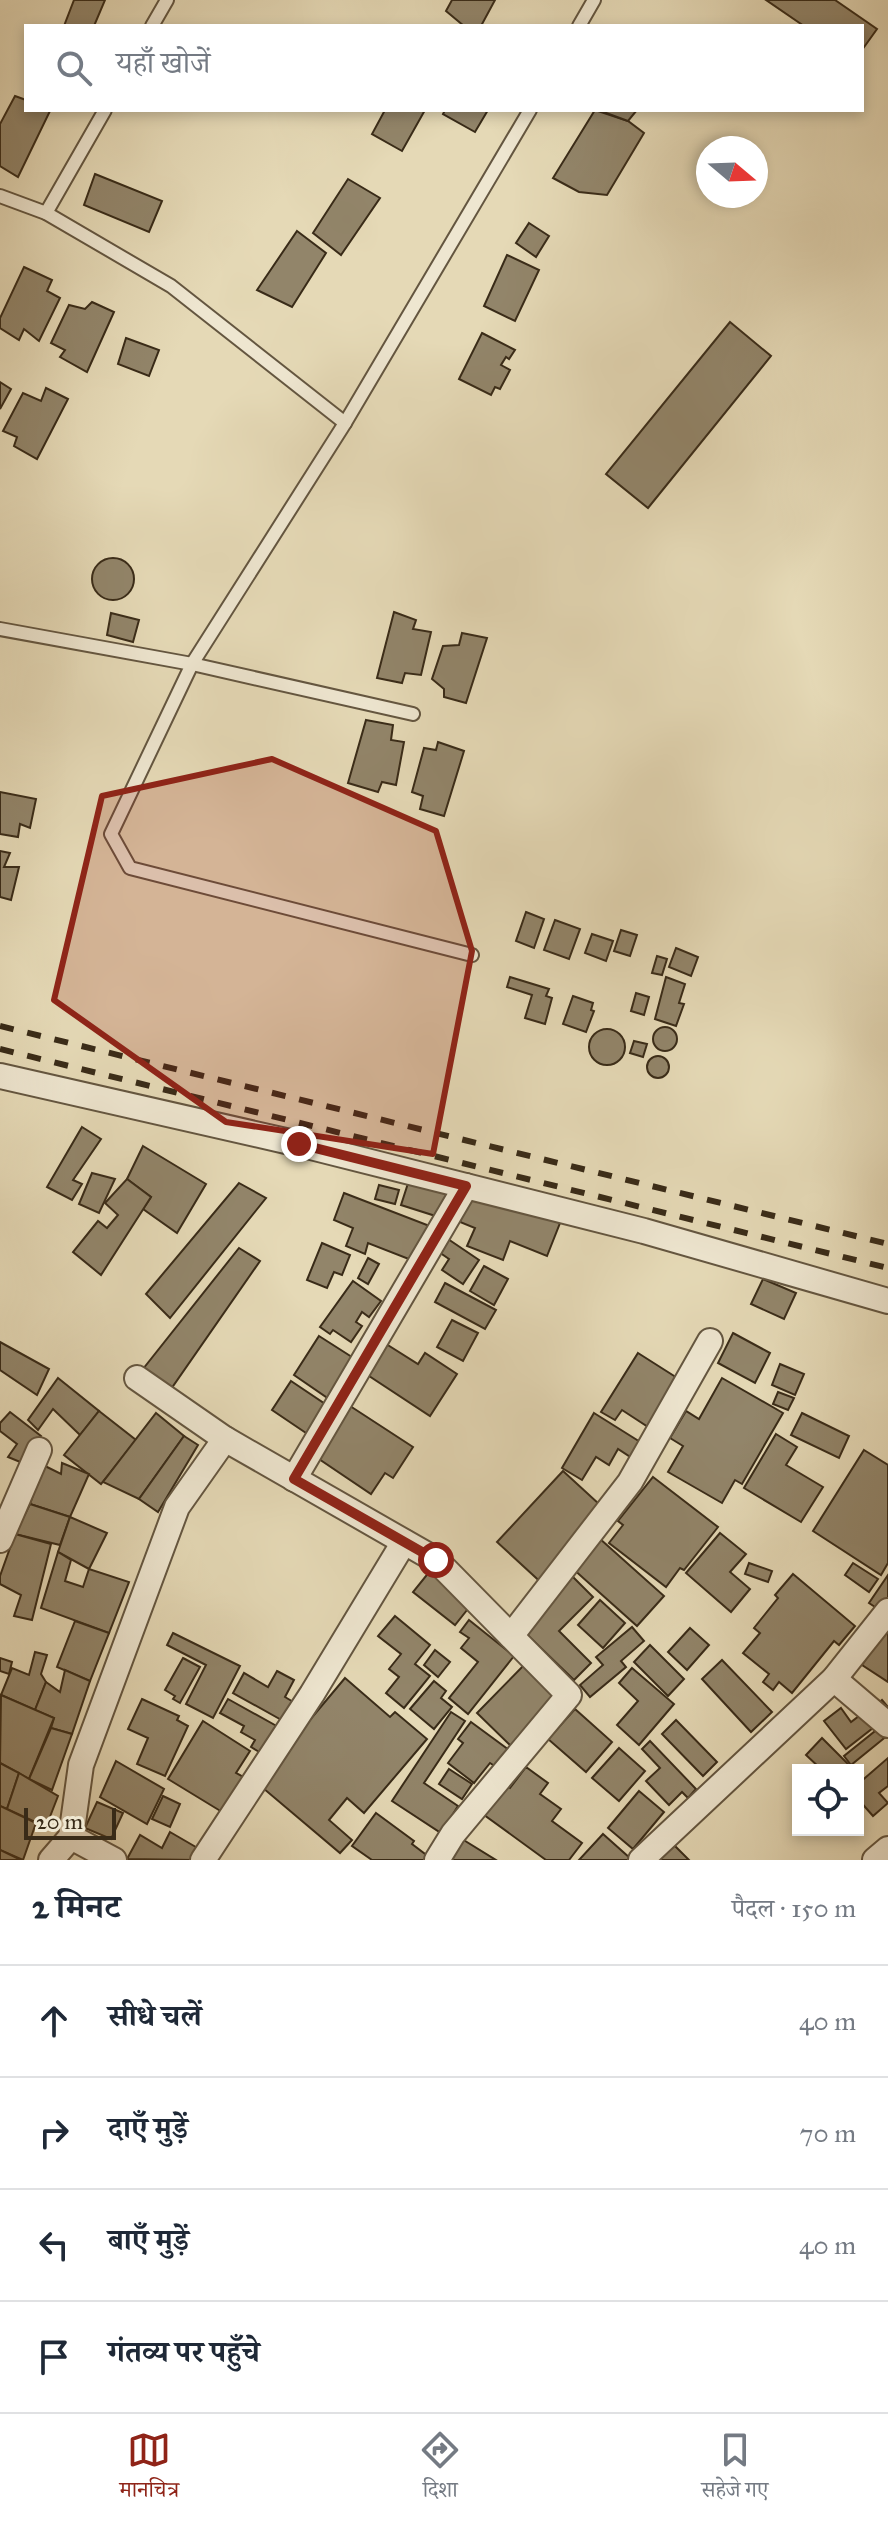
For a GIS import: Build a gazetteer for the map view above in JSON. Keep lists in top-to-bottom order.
{
  "scale_bar": "20 m",
  "north": "right",
  "page": {
    "search": "यहाँ खोजें",
    "scale": "20 m",
    "heading": ["2 मिनट", "पैदल · 150 m"],
    "list": [
      ["सीधे चलें", "40 m"],
      ["दाएँ मुड़ें", "70 m"],
      ["बाएँ मुड़ें", "40 m"],
      "गंतव्य पर पहुँचे"
    ],
    "nav": ["मानचित्र", "दिशा", "सहेजे गए"]
  }
}
